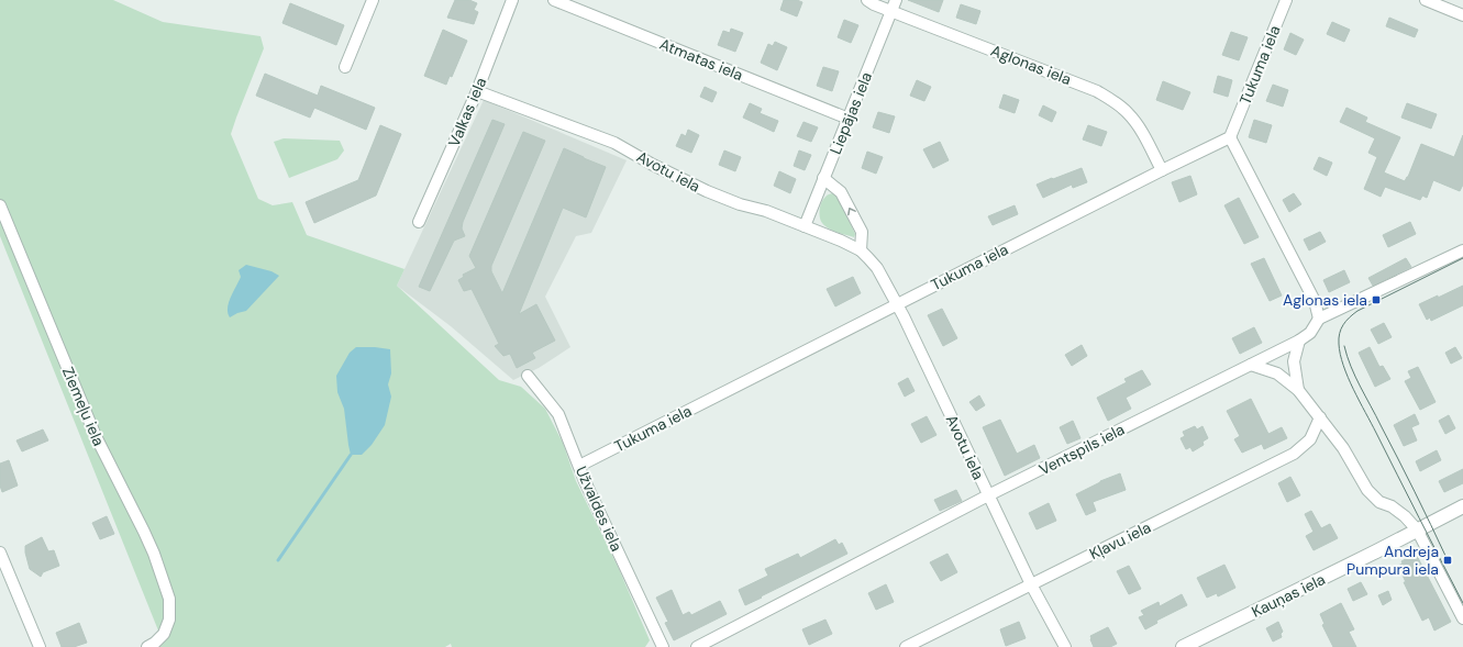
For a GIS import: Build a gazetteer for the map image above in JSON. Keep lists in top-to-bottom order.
{
  "streets": {
    "street": [
      "Atmatas iela",
      "Aglonas iela",
      "Tukuma iela",
      "Valkas iela",
      "Liepājas iela",
      "Avotu iela",
      "Ziemeļu iela",
      "Ventspils iela",
      "Užvaldes iela",
      "Kļavu iela",
      "Kauņas iela"
    ]
  },
  "crossings": [
    ["Atmatas iela", "Liepājas iela"],
    ["Aglonas iela", "Tukuma iela"],
    ["Aglonas iela", "Liepājas iela"],
    ["Tukuma iela", "Avotu iela"],
    ["Tukuma iela", "Užvaldes iela"],
    ["Valkas iela", "Avotu iela"],
    ["Liepājas iela", "Avotu iela"],
    ["Avotu iela", "Ventspils iela"],
    ["Avotu iela", "Kļavu iela"]
  ],
  "places": {
    "transit": ["Aglonas iela", "Andreja Pumpura iela"]
  }
}
